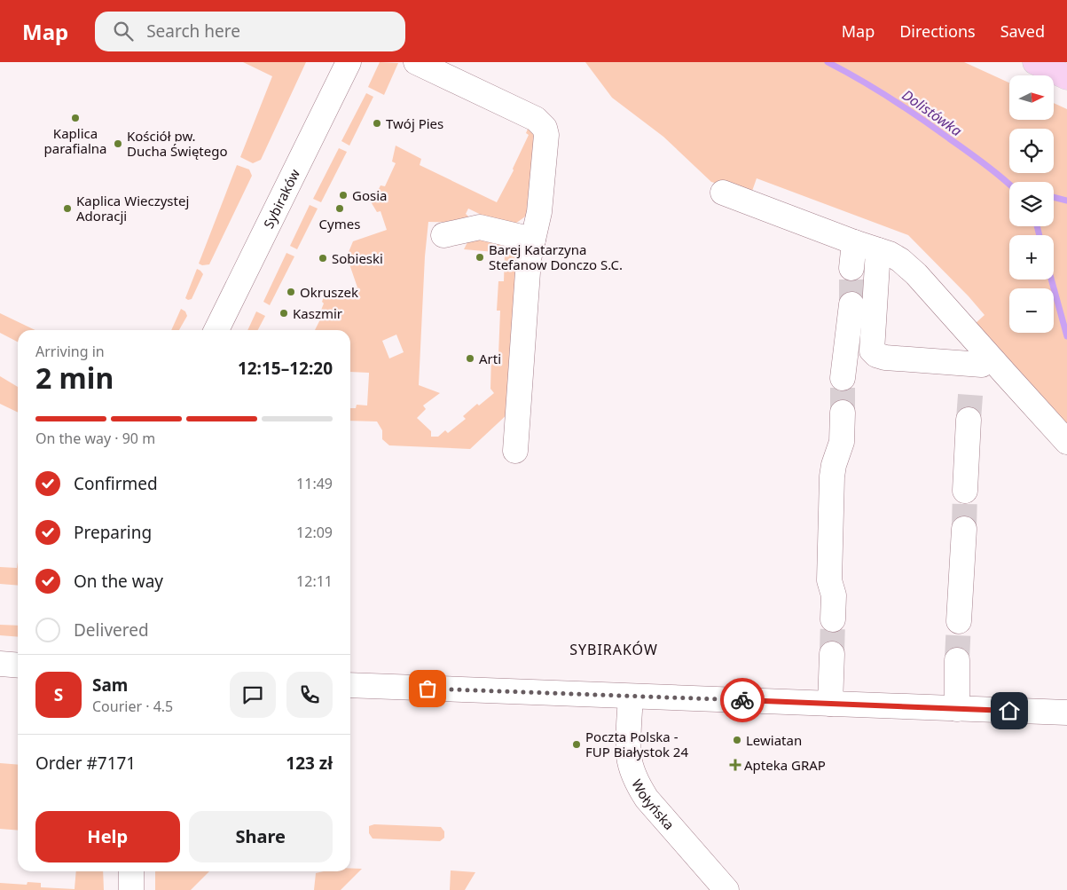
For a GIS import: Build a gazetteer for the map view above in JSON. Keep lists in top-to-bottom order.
{
  "streets": {
    "street": ["Sybiraków", "Wołyńska"]
  },
  "districts": ["SYBIRAKÓW"],
  "water": ["Dolistówka"],
  "places": {
    "other": [
      "Kaplica parafialna",
      "Twój Pies",
      "Kościół pw. Ducha Świętego",
      "Gosia",
      "Kaplica Wieczystej Adoracji",
      "Cymes",
      "Barej Katarzyna Stefanow Donczo S.C.",
      "Sobieski",
      "Okruszek",
      "Kaszmir",
      "Arti",
      "Lewiatan",
      "Poczta Polska - FUP Białystok 24"
    ],
    "health": ["Apteka GRAP"]
  },
  "north": "right",
  "page": {
    "header": "Map",
    "search": "Search here",
    "nav": ["Map", "Directions", "Saved"],
    "map_buttons": ["+", "−"],
    "heading": ["2 min", "Arriving in", "12:15–12:20"],
    "panel": [
      "Sam",
      "Courier · 4.5",
      "Order #7171",
      "123 zł"
    ],
    "bar": "On the way · 90 m",
    "list": [
      ["Confirmed", "11:49"],
      ["Preparing", "12:09"],
      ["On the way", "12:11"],
      "Delivered"
    ],
    "round": "S",
    "buttons": ["Help", "Share"]
  }
}
